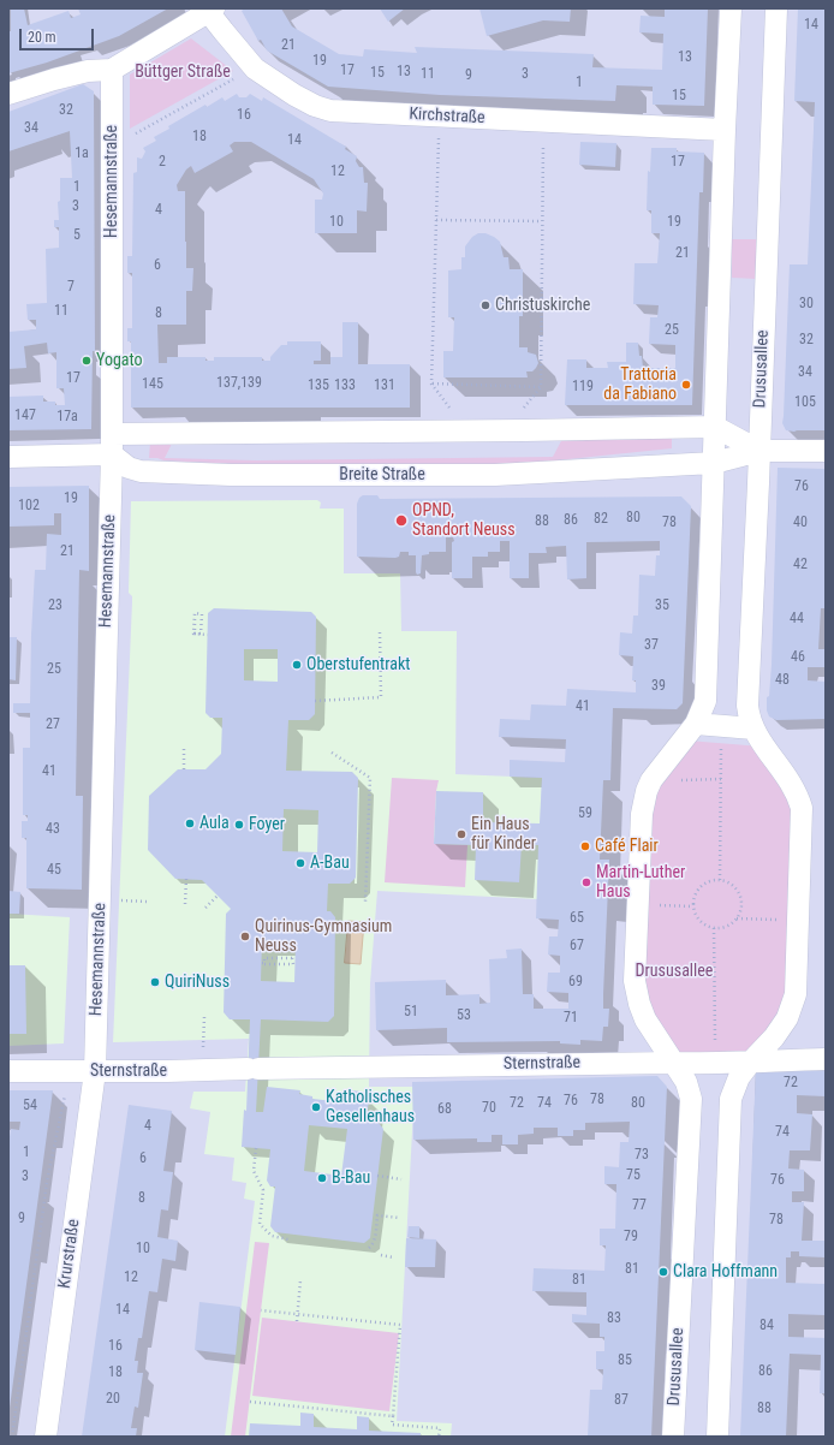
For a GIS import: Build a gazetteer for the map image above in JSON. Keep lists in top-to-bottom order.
{
  "streets": {
    "street": [
      "Kirchstraße",
      "Hesemannstraße",
      "Drususallee",
      "Breite Straße",
      "Sternstraße",
      "Krurstraße"
    ]
  },
  "crossings": [
    ["Kirchstraße", "Drususallee"],
    ["Hesemannstraße", "Breite Straße"],
    ["Hesemannstraße", "Sternstraße"],
    ["Hesemannstraße", "Krurstraße"],
    ["Drususallee", "Breite Straße"],
    ["Drususallee", "Sternstraße"],
    ["Sternstraße", "Krurstraße"]
  ],
  "parks": ["Büttger Straße", "Drususallee"],
  "places": [
    "Christuskirche",
    "Yogato",
    "Trattoria da Fabiano",
    "OPND, Standort Neuss",
    "Oberstufentrakt",
    "Aula",
    "Foyer",
    "Ein Haus für Kinder",
    "Café Flair",
    "A-Bau",
    "Martin-Luther Haus",
    "Quirinus-Gymnasium Neuss",
    "QuiriNuss",
    "Katholisches Gesellenhaus",
    "B-Bau",
    "Clara Hoffmann"
  ],
  "house_numbers": [
    "14",
    "21",
    "13",
    "19",
    "17",
    "13",
    "15",
    "11",
    "3",
    "9",
    "1",
    "15",
    "32",
    "16",
    "34",
    "18",
    "14",
    "1a",
    "2",
    "17",
    "12",
    "1",
    "3",
    "4",
    "10",
    "19",
    "5",
    "21",
    "6",
    "7",
    "30",
    "11",
    "8",
    "25",
    "32",
    "34",
    "17",
    "137,139",
    "145",
    "135",
    "133",
    "131",
    "119",
    "105",
    "147",
    "17a",
    "76",
    "19",
    "102",
    "80",
    "82",
    "86",
    "88",
    "78",
    "40",
    "21",
    "42",
    "23",
    "35",
    "44",
    "37",
    "46",
    "25",
    "48",
    "39",
    "41",
    "27",
    "41",
    "59",
    "43",
    "45",
    "65",
    "67",
    "69",
    "51",
    "53",
    "71",
    "72",
    "78",
    "76",
    "72",
    "74",
    "80",
    "54",
    "70",
    "68",
    "4",
    "74",
    "1",
    "73",
    "6",
    "75",
    "3",
    "76",
    "8",
    "77",
    "9",
    "78",
    "79",
    "10",
    "81",
    "12",
    "81",
    "14",
    "83",
    "84",
    "16",
    "85",
    "86",
    "18",
    "20",
    "87",
    "88"
  ],
  "scale_bar": "20 m"
}
